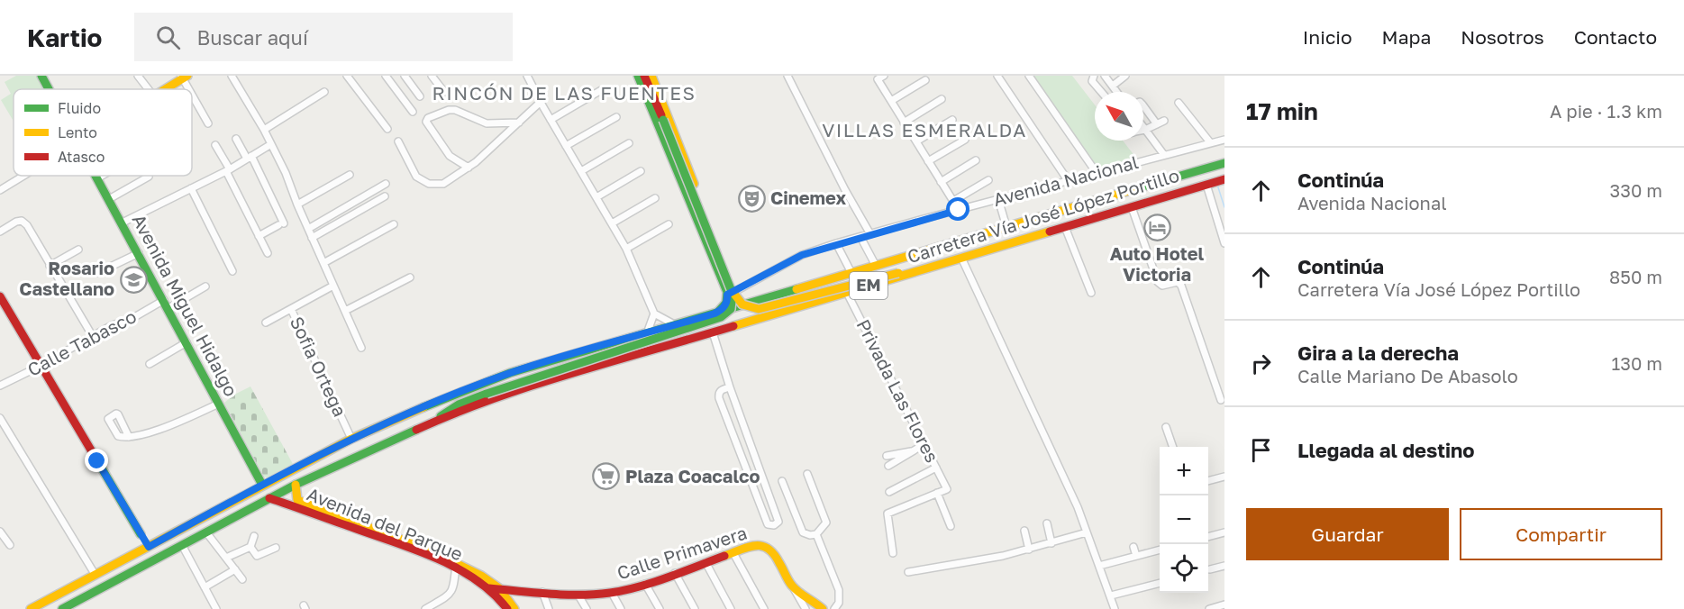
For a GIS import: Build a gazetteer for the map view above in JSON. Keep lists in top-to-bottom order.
{
  "streets": {
    "main road": [
      "Carretera Vía José López Portillo",
      "EM",
      "Avenida Miguel Hidalgo",
      "Avenida del Parque",
      "Calle Primavera"
    ],
    "street": [
      "Avenida Nacional",
      "Calle Tabasco",
      "Sofia Ortega",
      "Privada Las Flores"
    ]
  },
  "crossings": [
    ["Carretera Vía José López Portillo", "Avenida Miguel Hidalgo"],
    ["Carretera Vía José López Portillo", "Sofia Ortega"],
    ["Carretera Vía José López Portillo", "Privada Las Flores"],
    ["Carretera Vía José López Portillo", "Avenida del Parque"],
    ["Avenida Miguel Hidalgo", "Calle Tabasco"],
    ["Avenida del Parque", "Calle Primavera"]
  ],
  "districts": ["RINCÓN DE LAS FUENTES", "VILLAS ESMERALDA"],
  "places": {
    "theatre": ["Cinemex"],
    "hotel": ["Auto Hotel Victoria"],
    "school or university": ["Rosario Castellano"],
    "supermarket": ["Plaza Coacalco"]
  },
  "legend": ["Fluido", "Lento", "Atasco"],
  "north": "top left",
  "page": {
    "header": "Kartio",
    "search": "Buscar aquí",
    "nav": [
      "Inicio",
      "Mapa",
      "Nosotros",
      "Contacto"
    ],
    "heading": ["17 min", "A pie · 1.3 km"],
    "list": [
      ["Continúa", "Avenida Nacional", "330 m"],
      ["Continúa", "Carretera Vía José López Portillo", "850 m"],
      ["Gira a la derecha", "Calle Mariano De Abasolo", "130 m"],
      "Llegada al destino"
    ],
    "map_buttons": ["+", "−"],
    "buttons": ["Guardar", "Compartir"]
  }
}
